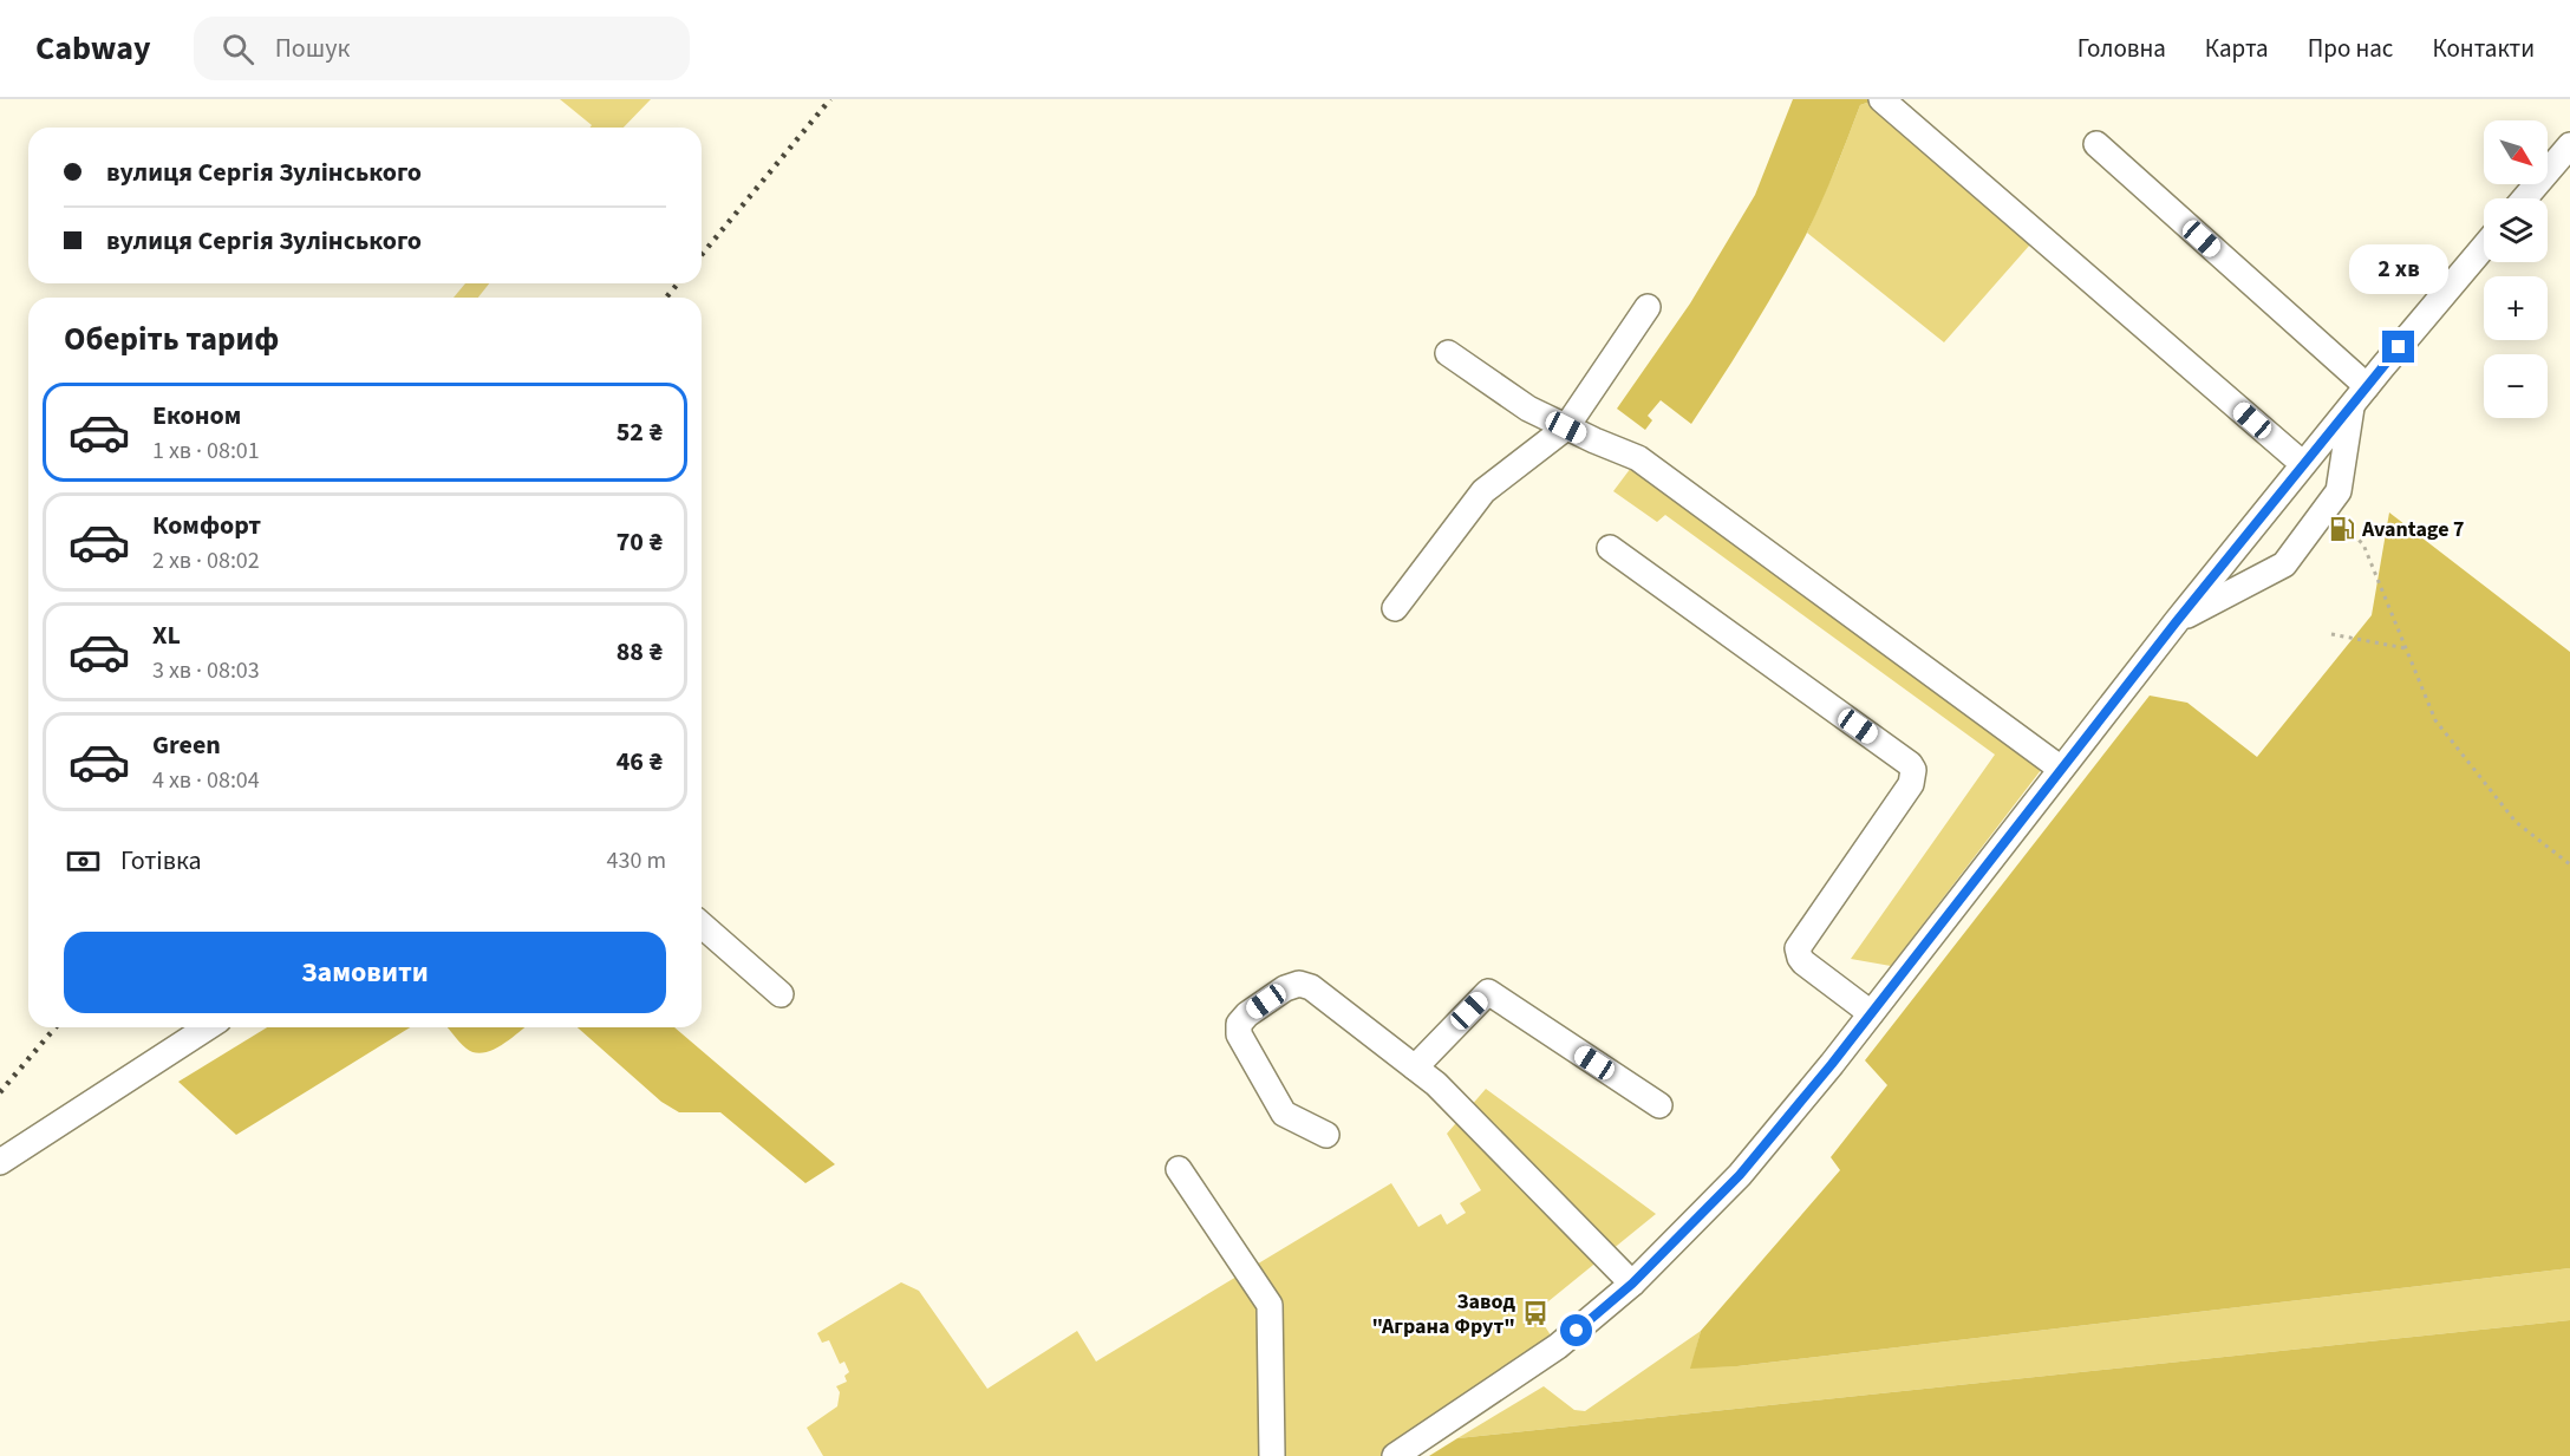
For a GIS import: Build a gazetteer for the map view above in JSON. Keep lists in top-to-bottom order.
{
  "places": {
    "fuel station": ["Avantage 7"],
    "bus stop": ["Завод \"Аграна Фрут\""]
  },
  "north": "bottom right",
  "page": {
    "header": "Cabway",
    "search": "Пошук",
    "nav": [
      "Головна",
      "Карта",
      "Про нас",
      "Контакти"
    ],
    "map_buttons": ["+", "−"],
    "banner": ["вулиця Сергія Зулінського", "вулиця Сергія Зулінського"],
    "bubble": "2 хв",
    "heading": "Оберіть тариф",
    "list": [
      {
        "name": "Економ",
        "note": "1 хв · 08:01",
        "value": "52 ₴"
      },
      {
        "name": "Комфорт",
        "note": "2 хв · 08:02",
        "value": "70 ₴"
      },
      {
        "name": "XL",
        "note": "3 хв · 08:03",
        "value": "88 ₴"
      },
      {
        "name": "Green",
        "note": "4 хв · 08:04",
        "value": "46 ₴"
      }
    ],
    "pay": ["Готівка", "430 m"],
    "buttons": "Замовити"
  }
}
